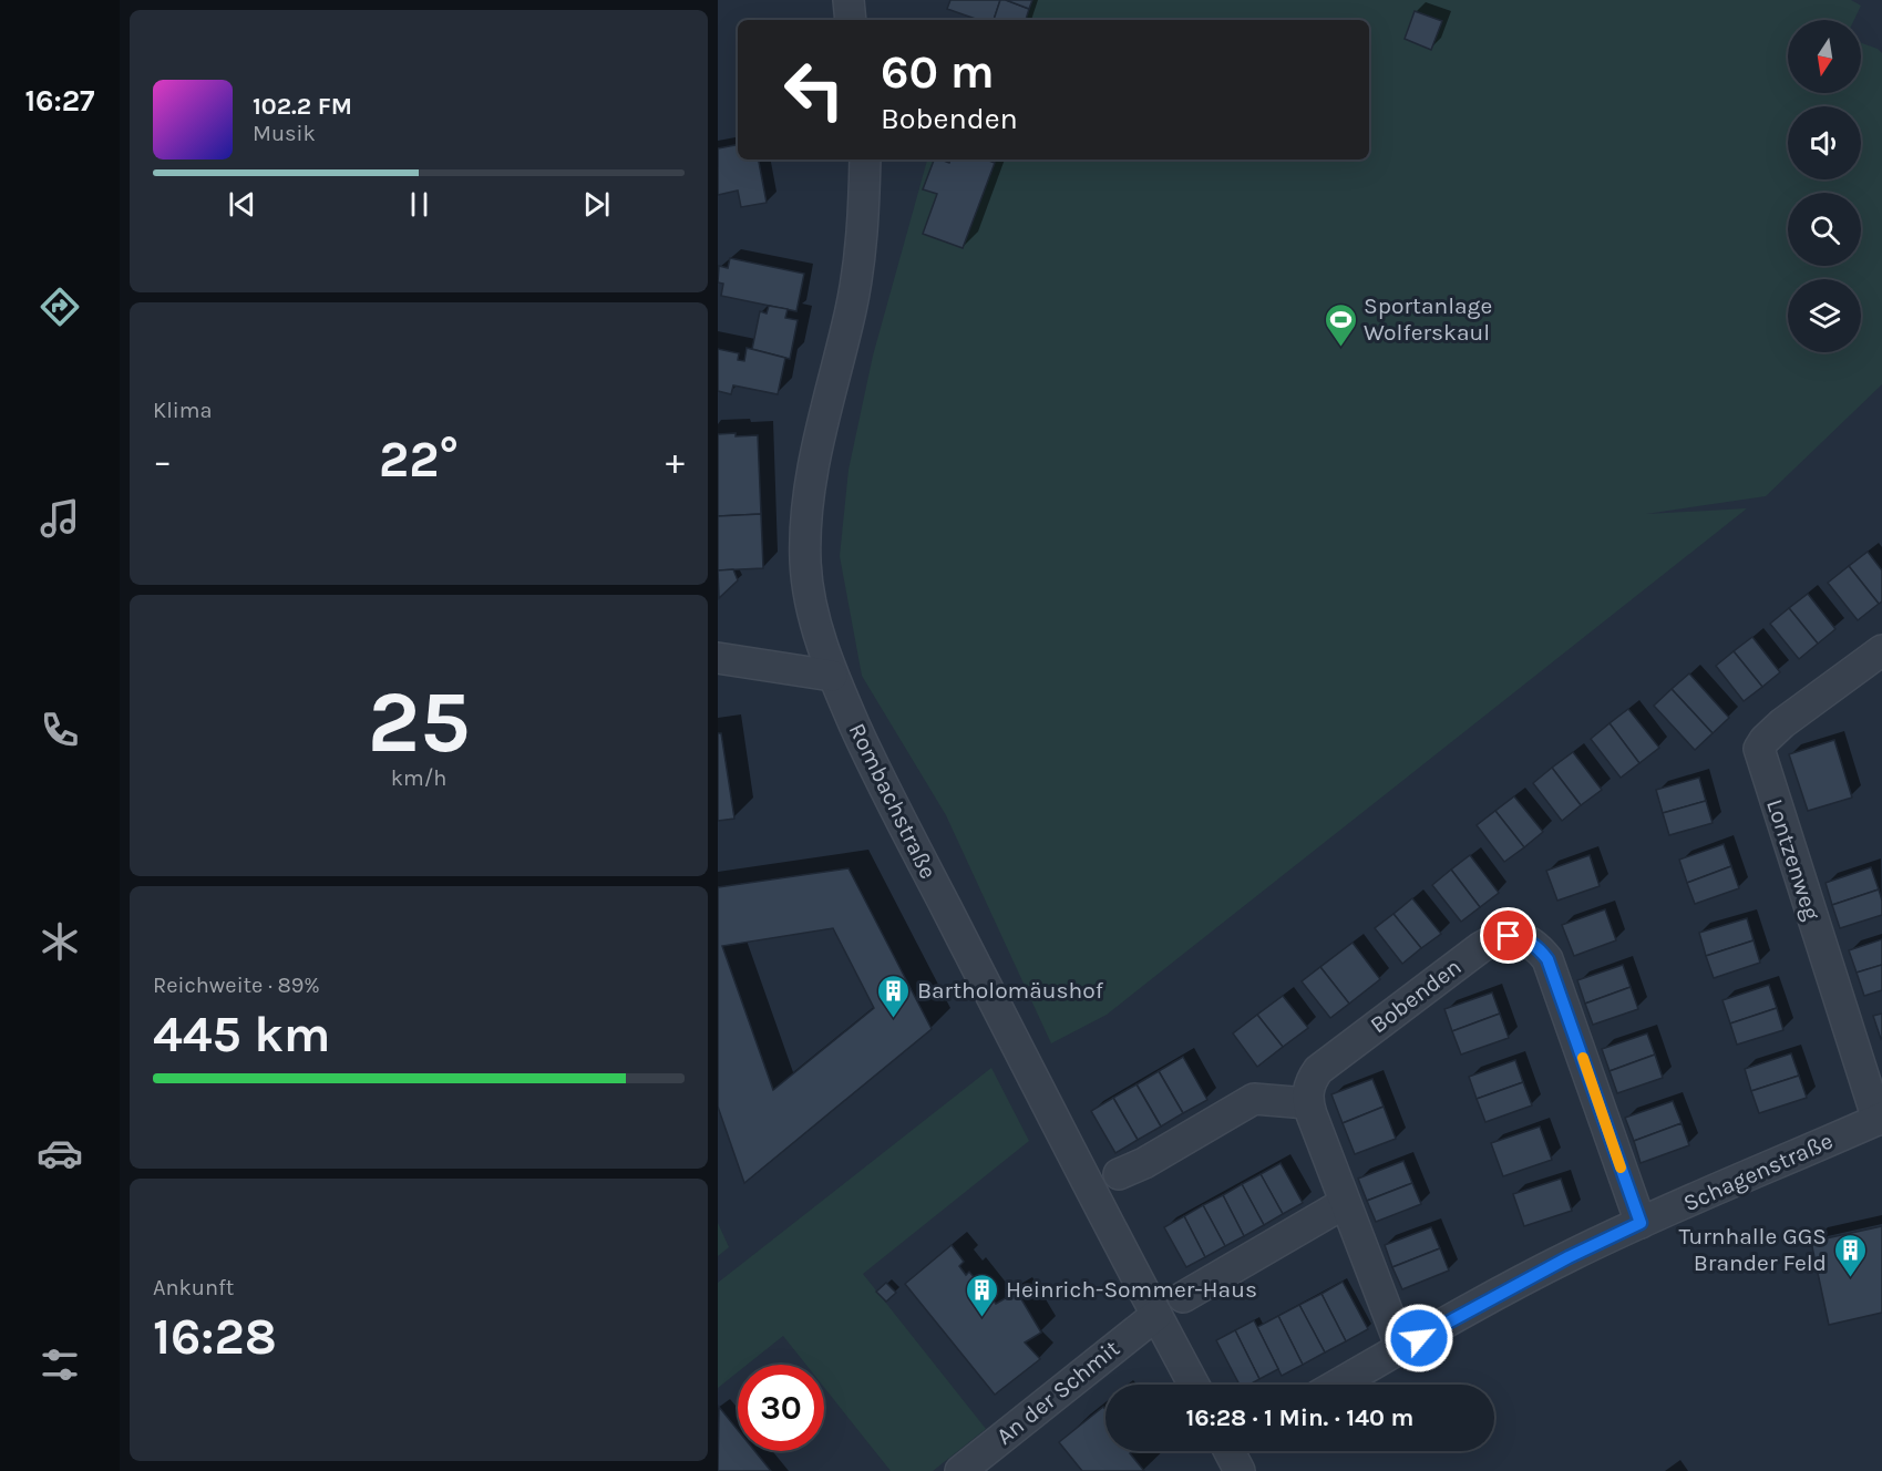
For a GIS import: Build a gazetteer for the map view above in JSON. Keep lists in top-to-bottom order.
{
  "streets": {
    "street": [
      "Rombachstraße",
      "Lontzenweg",
      "Bobenden",
      "Schagenstraße",
      "An der Schmit"
    ]
  },
  "crossings": [
    ["Rombachstraße", "An der Schmit"],
    ["Lontzenweg", "Schagenstraße"],
    ["Bobenden", "Schagenstraße"]
  ],
  "places": {
    "sports": ["Sportanlage Wolferskaul"],
    "building": ["Bartholomäushof", "Turnhalle GGS Brander Feld", "Heinrich-Sommer-Haus"]
  },
  "north": "bottom",
  "page": {
    "tabs": "16:27",
    "turn": ["60 m", "Bobenden"],
    "song": ["102.2 FM", "Musik"],
    "tile": [
      "Klima",
      ["25", "km/h"],
      ["Reichweite · 89%", "445 km"],
      ["Ankunft", "16:28"]
    ],
    "heat": ["−", "22°", "+"],
    "limit": "30",
    "trip": "16:28 · 1 Min. · 140 m"
  }
}
